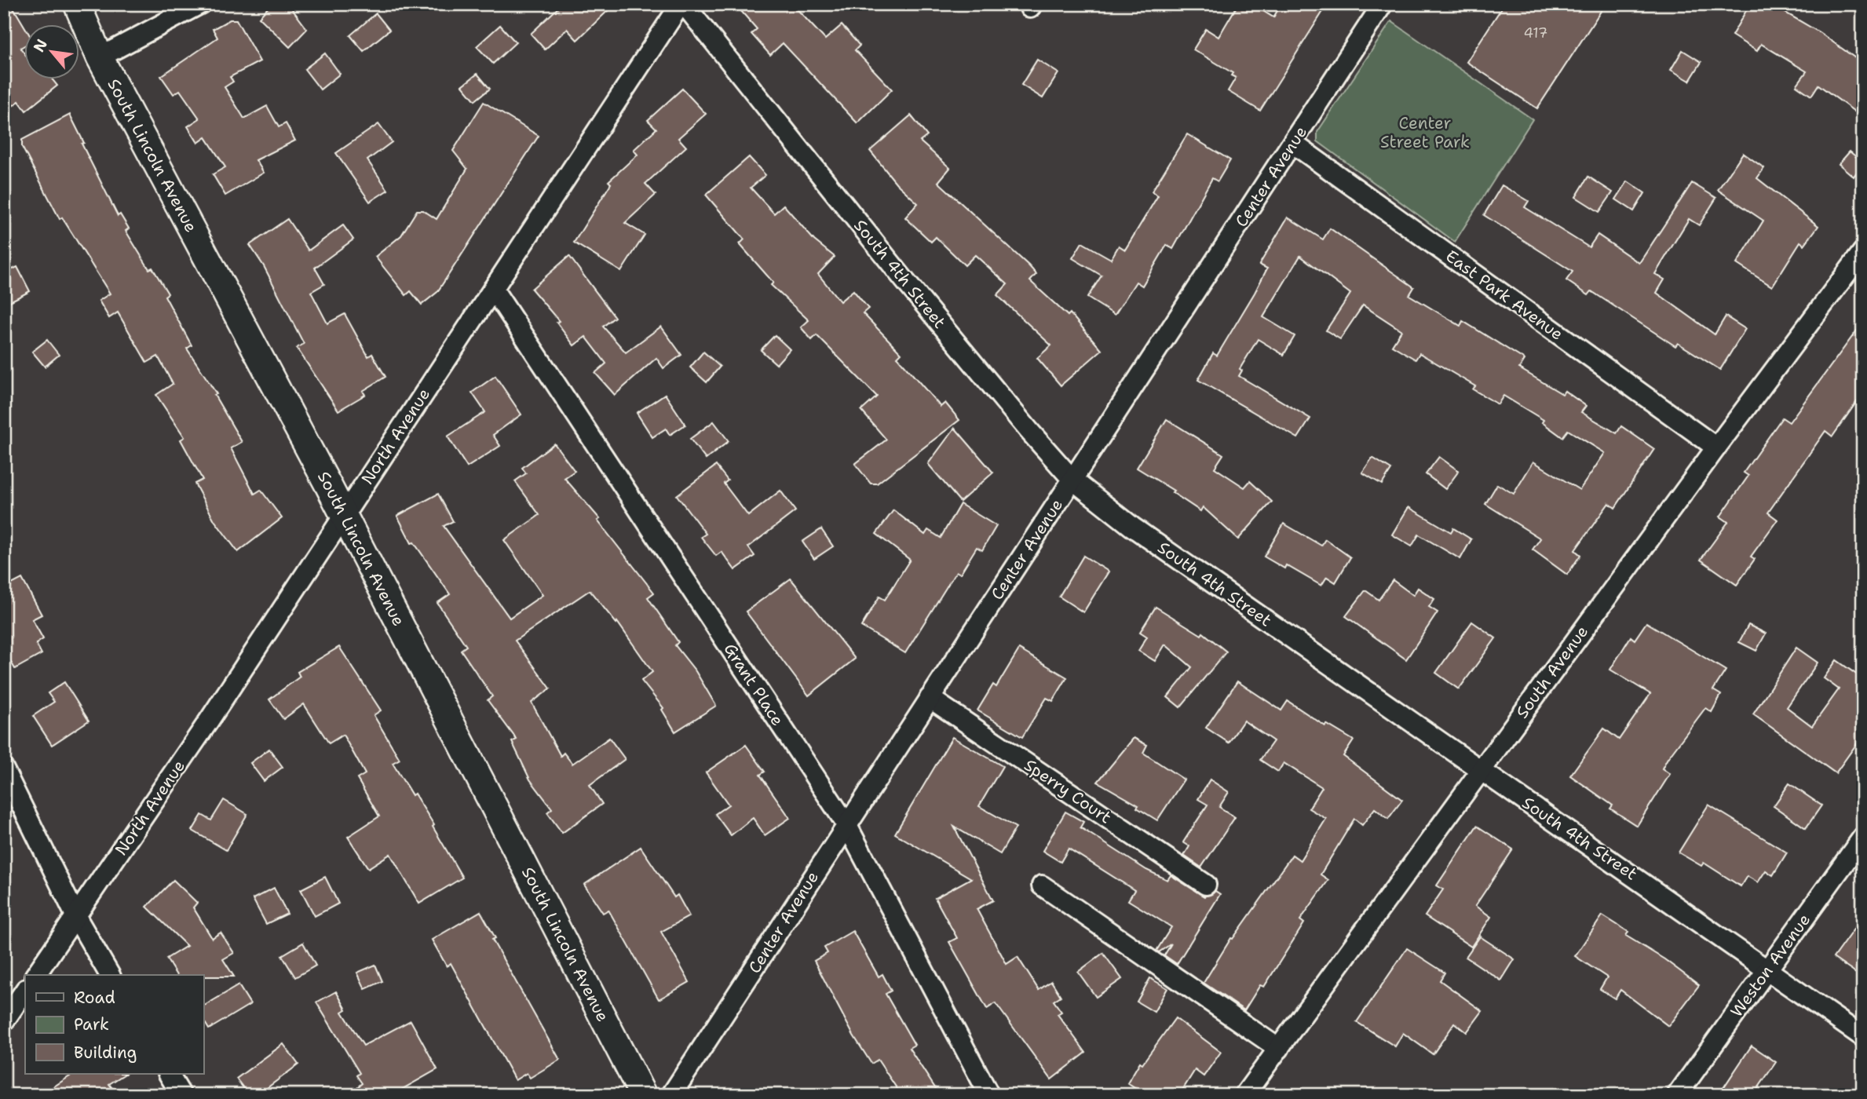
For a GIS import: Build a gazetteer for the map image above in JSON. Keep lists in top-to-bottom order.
{
  "streets": {
    "street": [
      "South Lincoln Avenue",
      "Center Avenue",
      "South 4th Street",
      "East Park Avenue",
      "North Avenue",
      "South Avenue",
      "Grant Place",
      "Sperry Court",
      "Weston Avenue"
    ]
  },
  "crossings": [
    ["South Lincoln Avenue", "North Avenue"],
    ["Center Avenue", "South 4th Street"],
    ["Center Avenue", "East Park Avenue"],
    ["Center Avenue", "Grant Place"],
    ["Center Avenue", "Sperry Court"],
    ["South 4th Street", "North Avenue"],
    ["South 4th Street", "South Avenue"],
    ["South 4th Street", "Weston Avenue"],
    ["East Park Avenue", "South Avenue"],
    ["North Avenue", "Grant Place"]
  ],
  "parks": ["Center Street Park"],
  "house_numbers": ["417"],
  "legend": ["Road", "Park", "Building"],
  "north": "top left"
}
